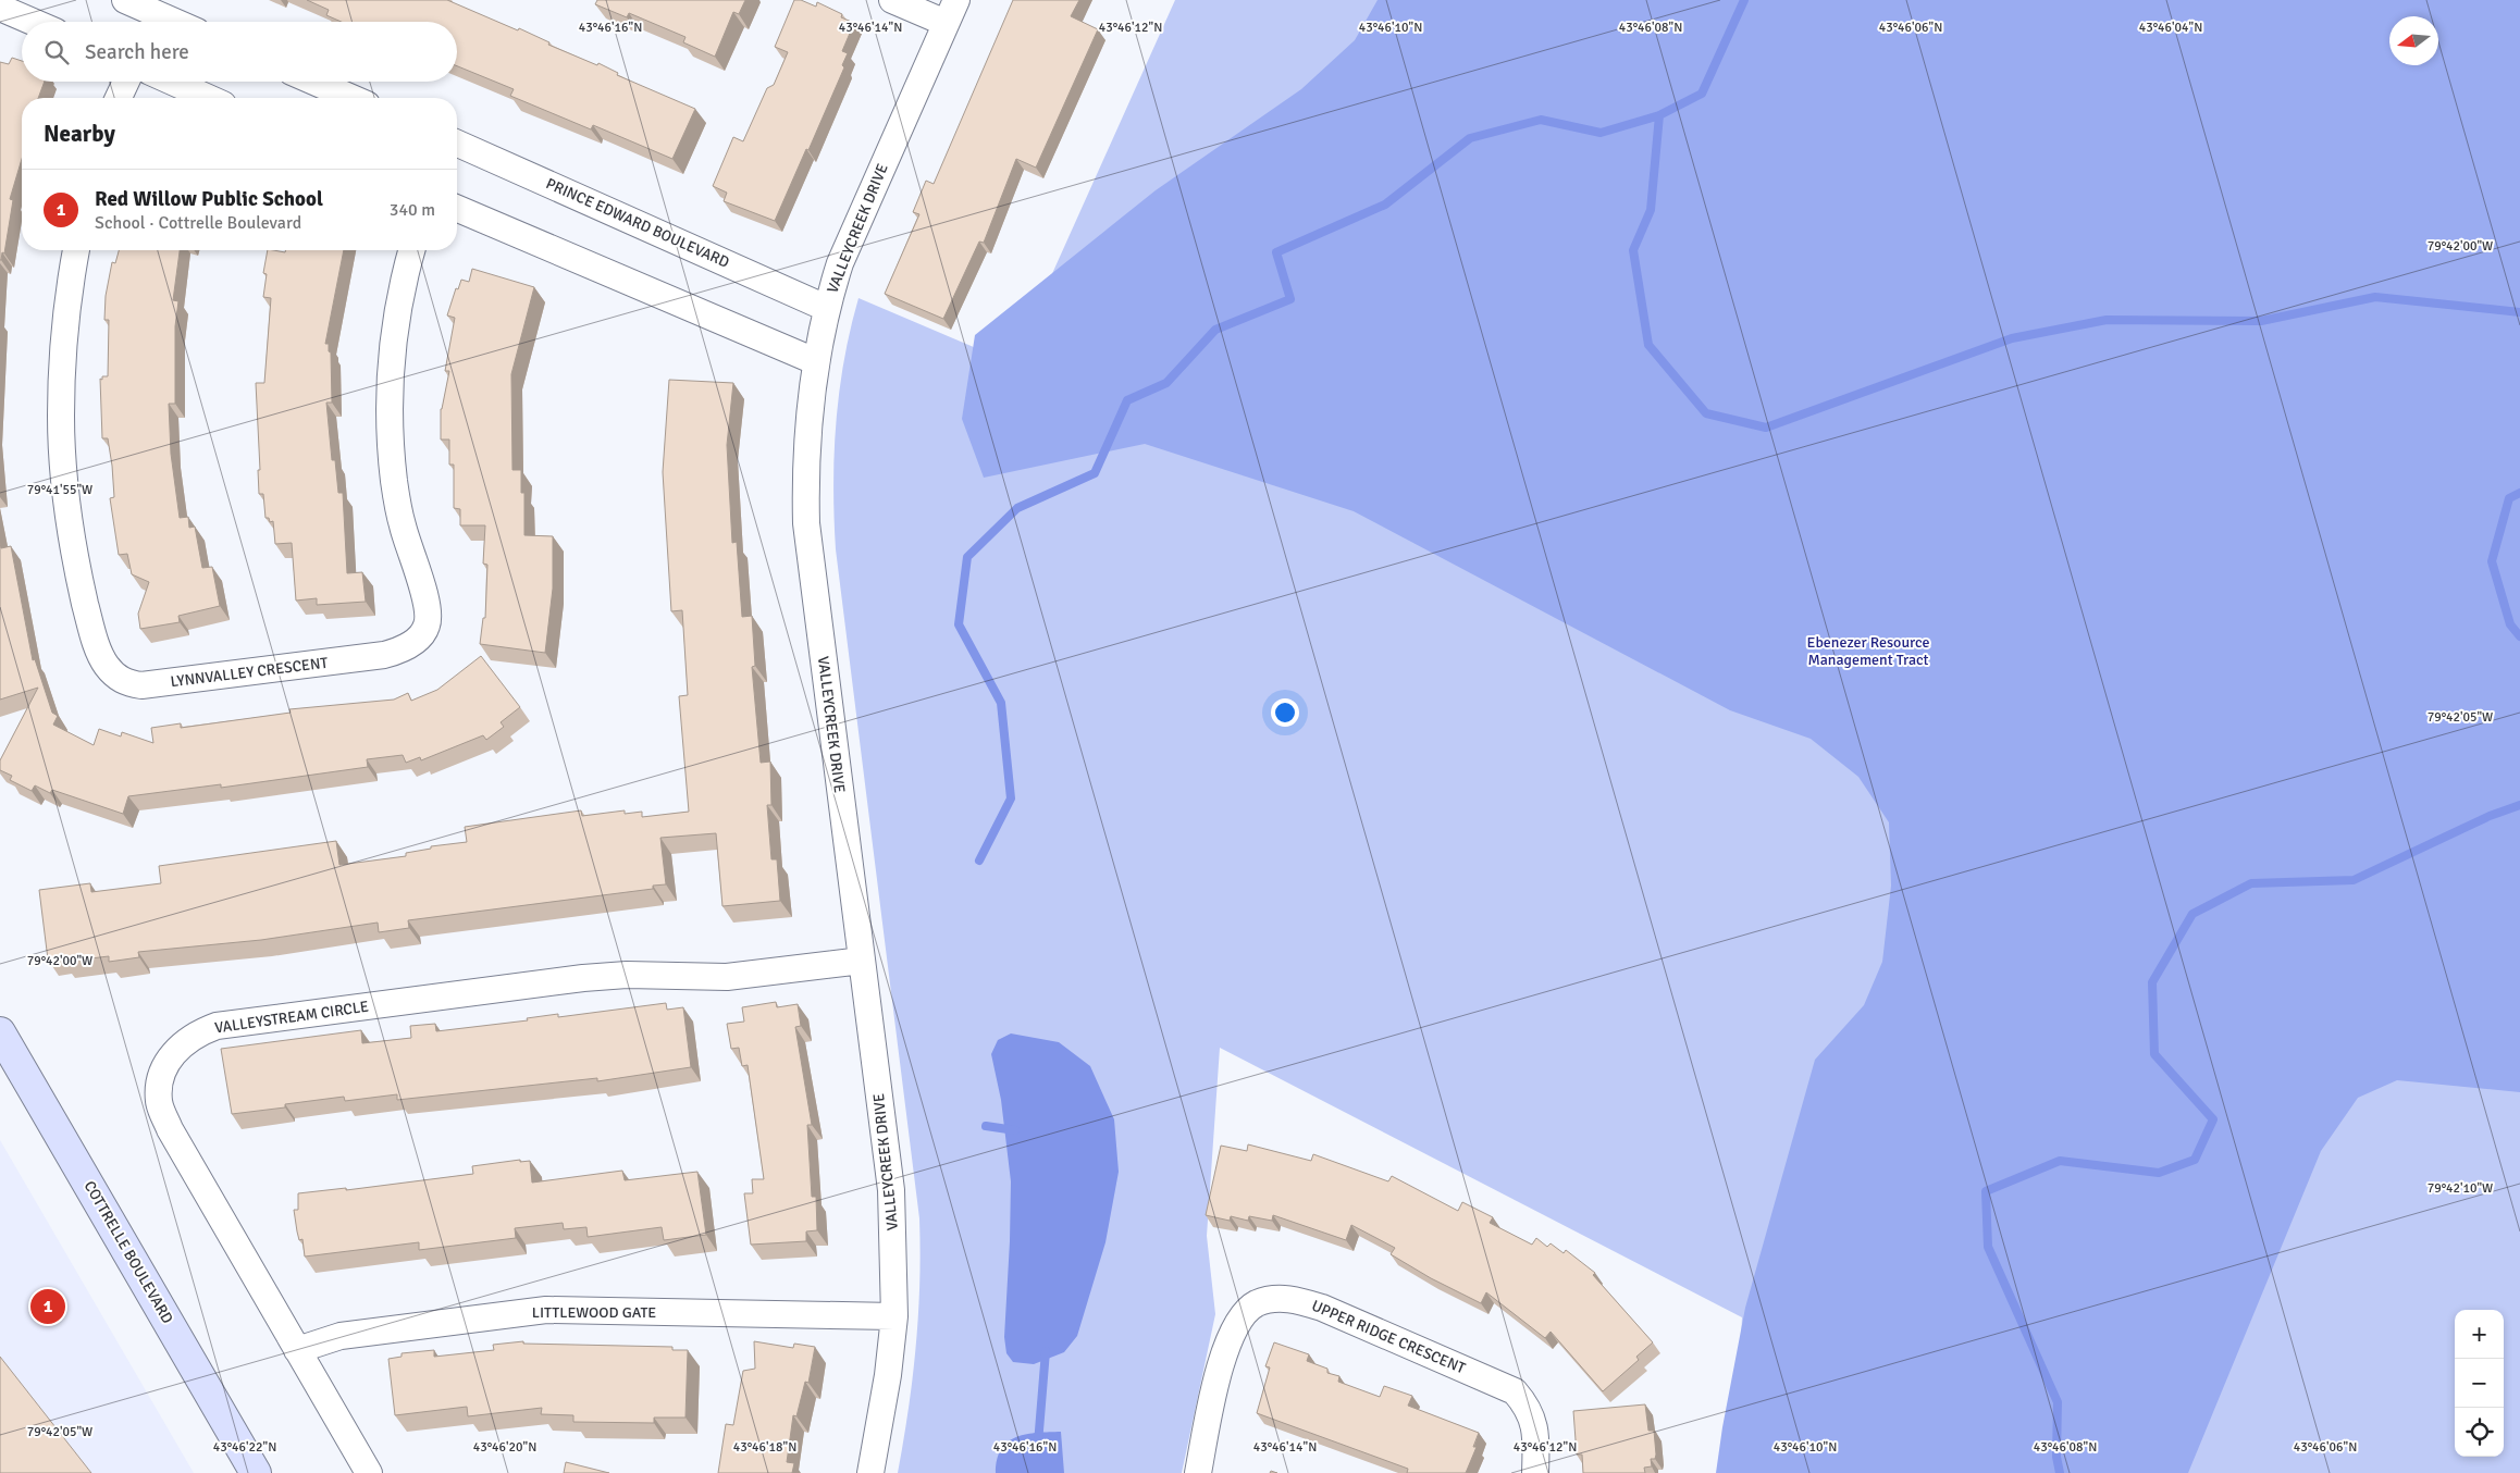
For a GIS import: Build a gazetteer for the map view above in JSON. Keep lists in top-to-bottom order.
{
  "streets": {
    "main road": ["COTTRELLE BOULEVARD"],
    "street": [
      "PRINCE EDWARD BOULEVARD",
      "VALLEYCREEK DRIVE",
      "LYNNVALLEY CRESCENT",
      "VALLEYSTREAM CIRCLE",
      "LITTLEWOOD GATE",
      "UPPER RIDGE CRESCENT"
    ]
  },
  "crossings": [
    ["PRINCE EDWARD BOULEVARD", "VALLEYCREEK DRIVE"],
    ["VALLEYCREEK DRIVE", "VALLEYSTREAM CIRCLE"],
    ["VALLEYCREEK DRIVE", "LITTLEWOOD GATE"],
    ["VALLEYSTREAM CIRCLE", "LITTLEWOOD GATE"]
  ],
  "parks": ["Ebenezer Resource Management Tract"],
  "north": "left",
  "page": {
    "search": "Search here",
    "heading": "Nearby",
    "list": [
      {
        "mark": "1",
        "name": "Red Willow Public School",
        "note": "School · Cottrelle Boulevard",
        "value": "340 m"
      }
    ],
    "pins": "1",
    "map_buttons": ["+", "−"]
  },
  "coordinates": [
    "43°46'16\"N",
    "43°46'14\"N",
    "43°46'12\"N",
    "43°46'10\"N",
    "43°46'08\"N",
    "43°46'06\"N",
    "43°46'04\"N",
    "79°42'00\"W",
    "79°41'55\"W",
    "79°42'05\"W",
    "79°42'10\"W",
    "43°46'22\"N",
    "43°46'20\"N",
    "43°46'18\"N"
  ]
}
